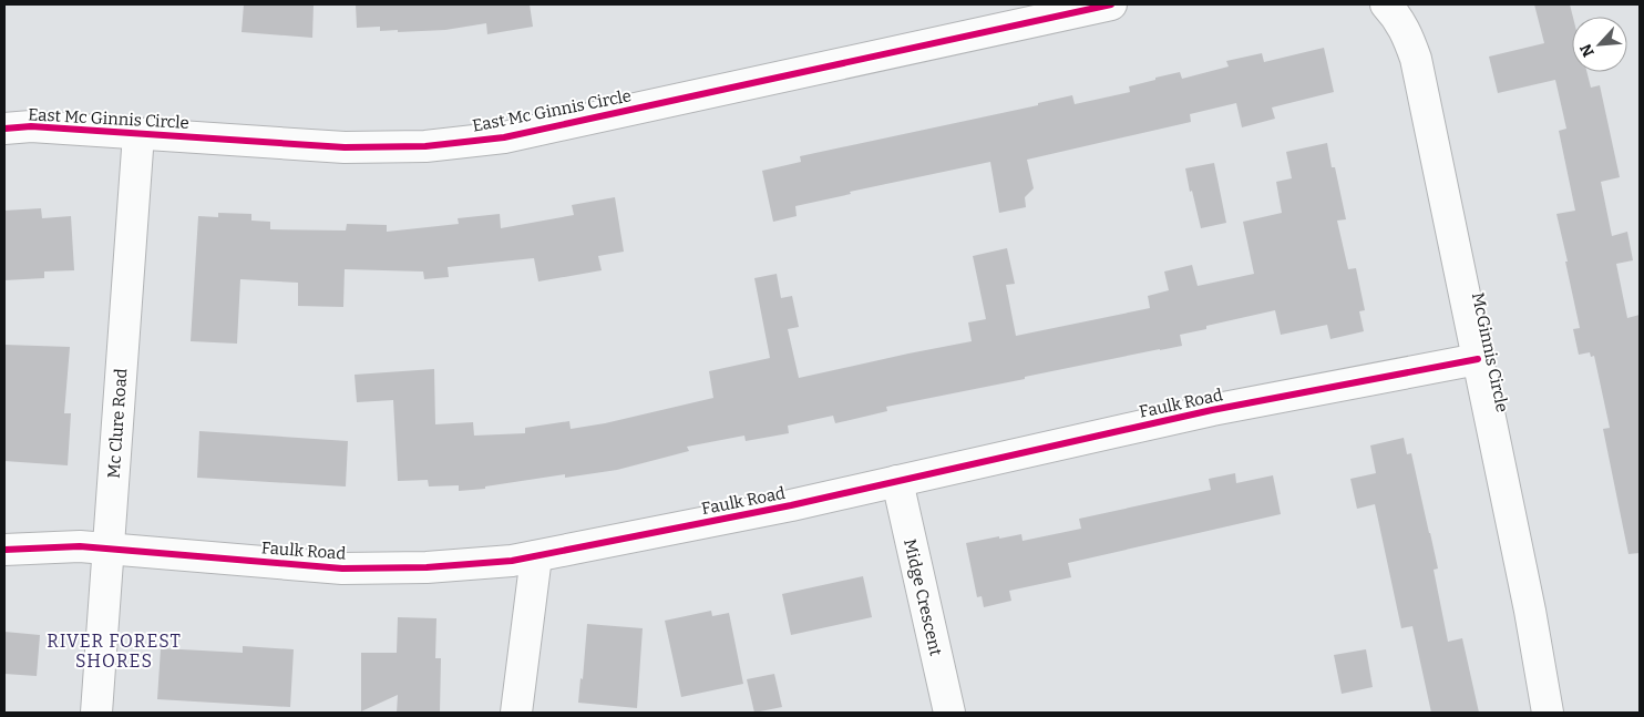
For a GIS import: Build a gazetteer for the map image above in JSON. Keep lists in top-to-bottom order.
{
  "streets": {
    "street": [
      "East Mc Ginnis Circle",
      "McGinnis Circle",
      "Faulk Road",
      "Mc Clure Road",
      "Midge Crescent"
    ]
  },
  "crossings": [
    ["East Mc Ginnis Circle", "Mc Clure Road"],
    ["McGinnis Circle", "Faulk Road"],
    ["Faulk Road", "Mc Clure Road"],
    ["Faulk Road", "Midge Crescent"]
  ],
  "districts": ["RIVER FOREST SHORES"],
  "north": "bottom left"
}
